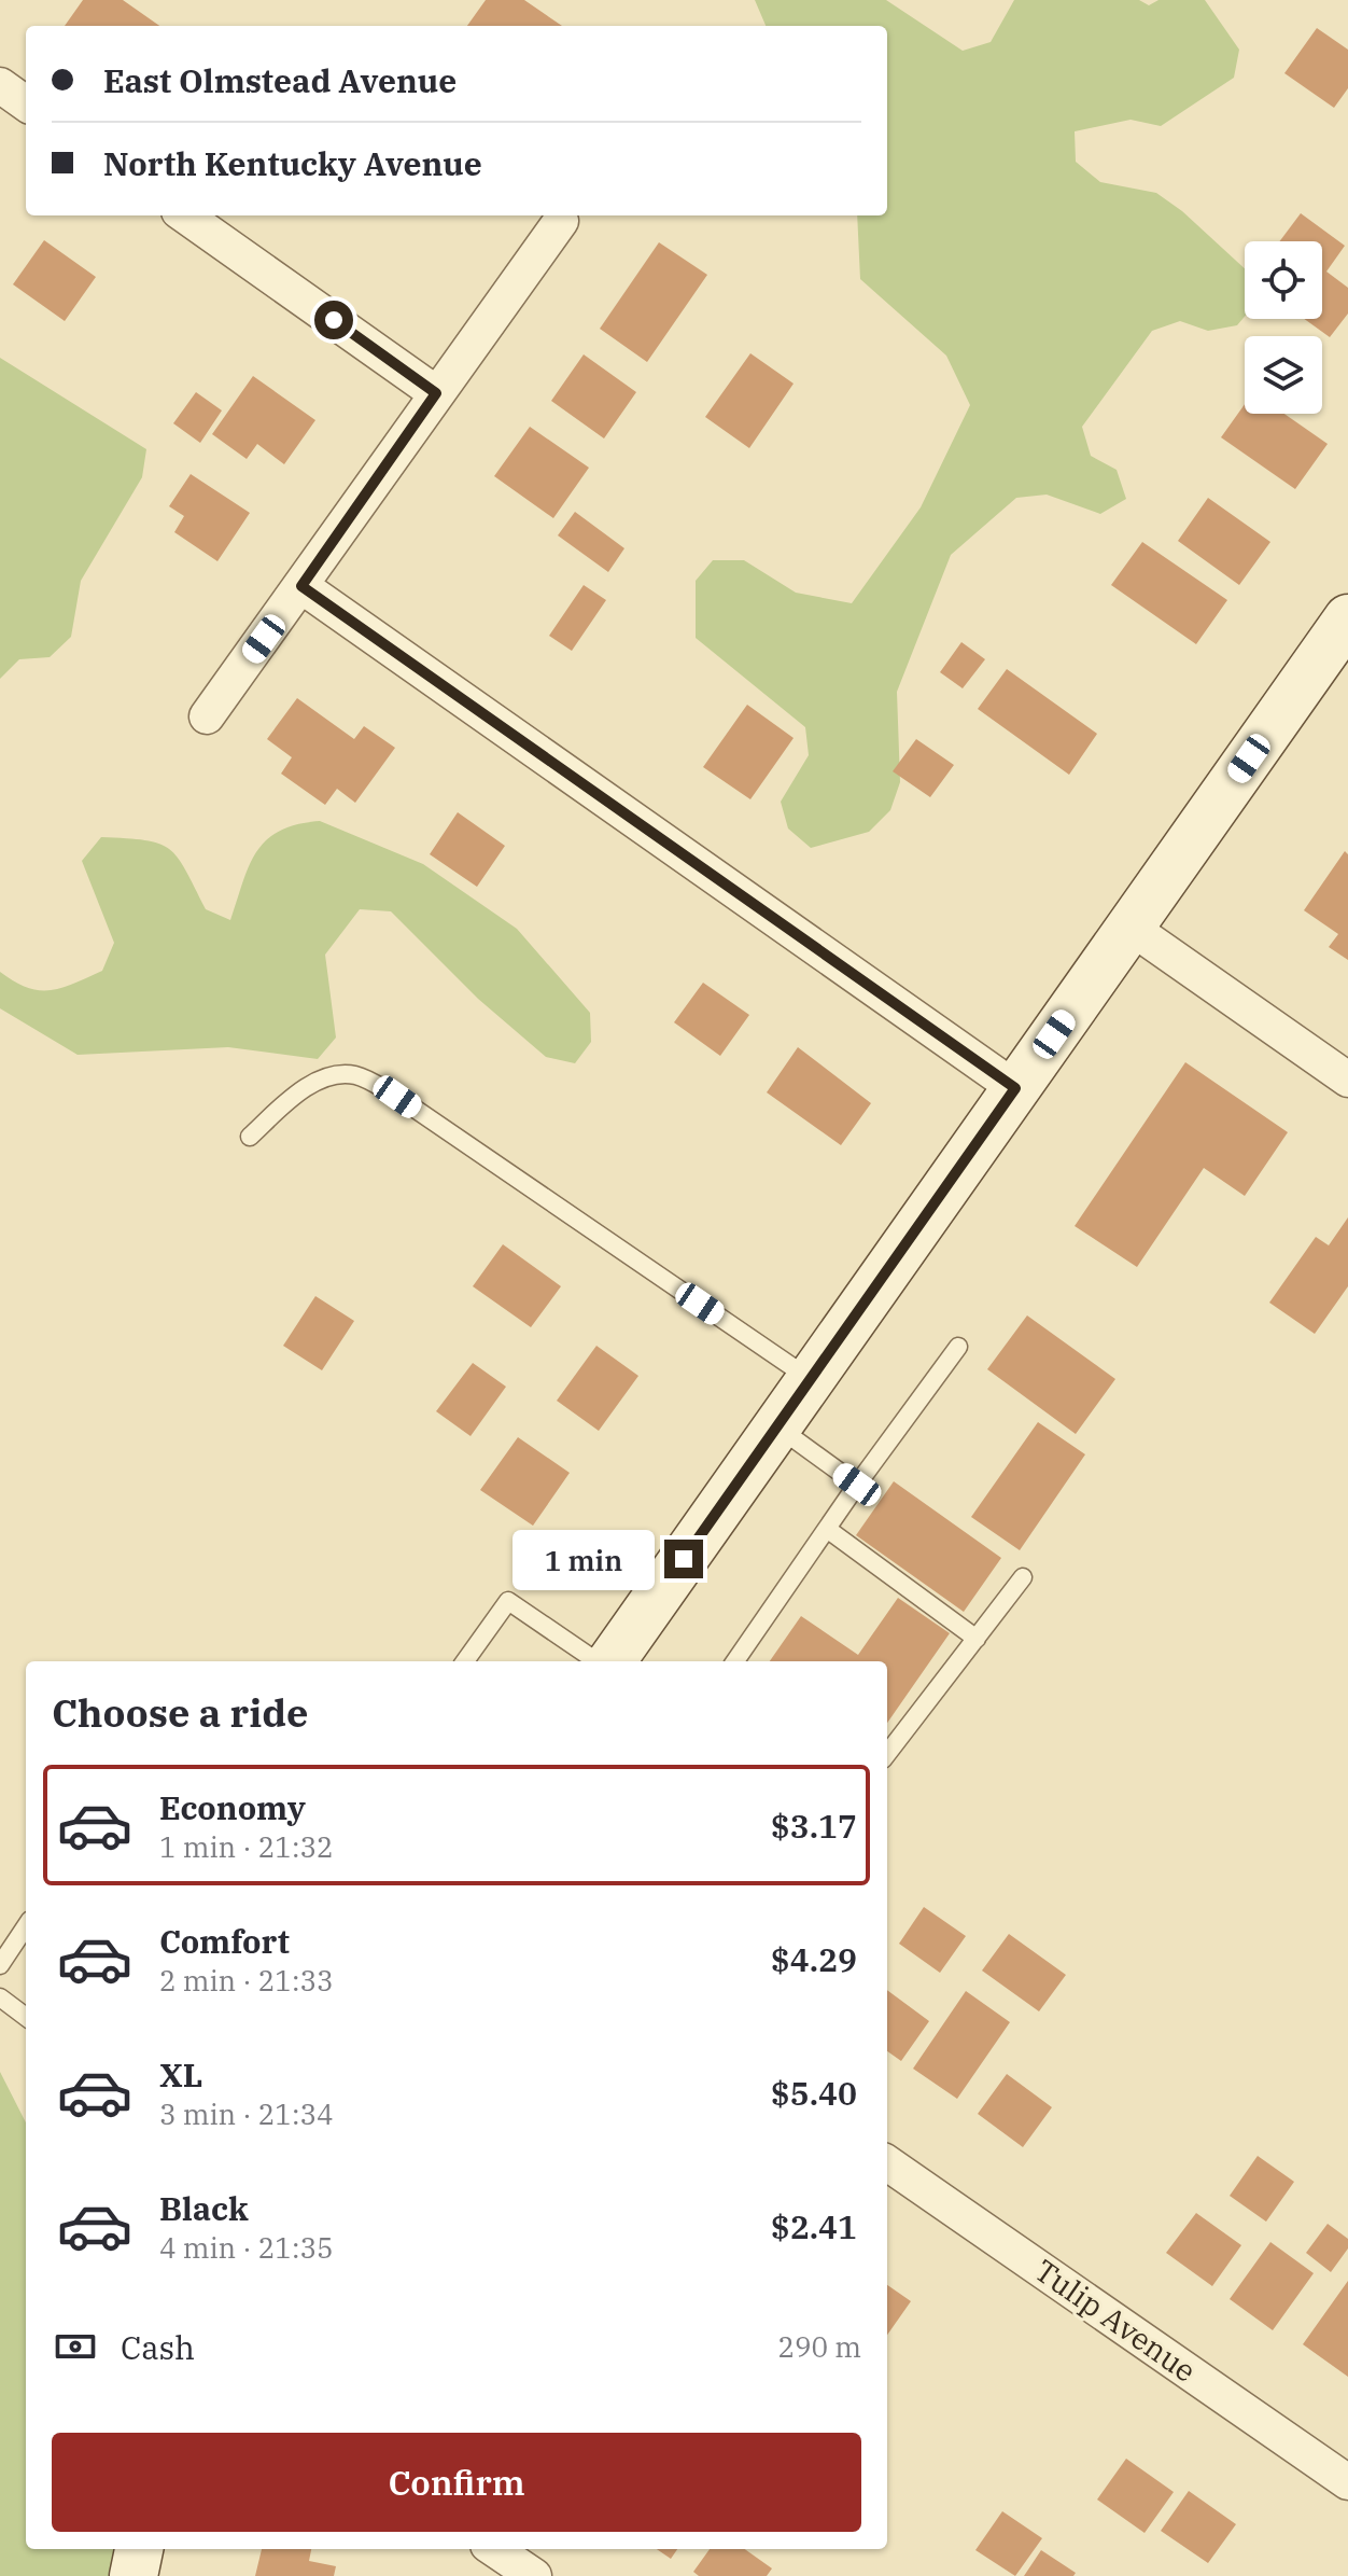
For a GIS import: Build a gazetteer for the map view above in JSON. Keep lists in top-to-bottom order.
{
  "streets": {
    "street": ["Tulip Avenue"]
  },
  "page": {
    "banner": ["East Olmstead Avenue", "North Kentucky Avenue"],
    "bubble": "1 min",
    "heading": "Choose a ride",
    "list": [
      {
        "name": "Economy",
        "note": "1 min · 21:32",
        "value": "$3.17"
      },
      {
        "name": "Comfort",
        "note": "2 min · 21:33",
        "value": "$4.29"
      },
      {
        "name": "XL",
        "note": "3 min · 21:34",
        "value": "$5.40"
      },
      {
        "name": "Black",
        "note": "4 min · 21:35",
        "value": "$2.41"
      }
    ],
    "pay": ["Cash", "290 m"],
    "buttons": "Confirm"
  }
}
